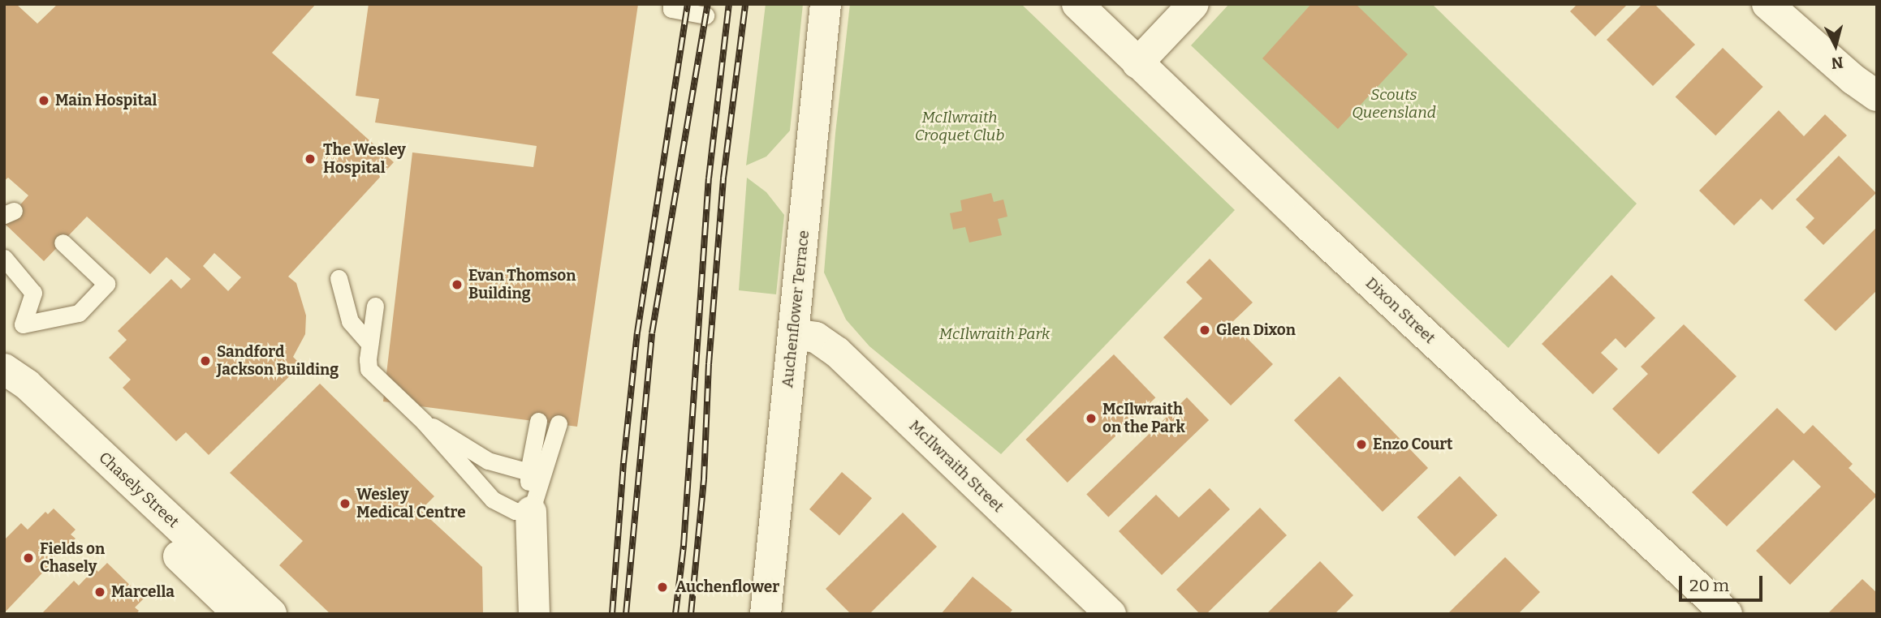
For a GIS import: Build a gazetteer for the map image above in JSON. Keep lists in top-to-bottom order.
{
  "streets": {
    "street": [
      "Auchenflower Terrace",
      "Dixon Street",
      "McIlwraith Street",
      "Chasely Street"
    ]
  },
  "crossings": [
    ["Auchenflower Terrace", "McIlwraith Street"]
  ],
  "parks": ["Scouts Queensland", "McIlwraith Croquet Club", "McIlwraith Park"],
  "places": [
    "Main Hospital",
    "The Wesley Hospital",
    "Evan Thomson Building",
    "Glen Dixon",
    "Sandford Jackson Building",
    "McIlwraith on the Park",
    "Enzo Court",
    "Wesley Medical Centre",
    "Fields on Chasely",
    "Auchenflower",
    "Marcella"
  ],
  "scale_bar": "20 m",
  "north": "bottom"
}
